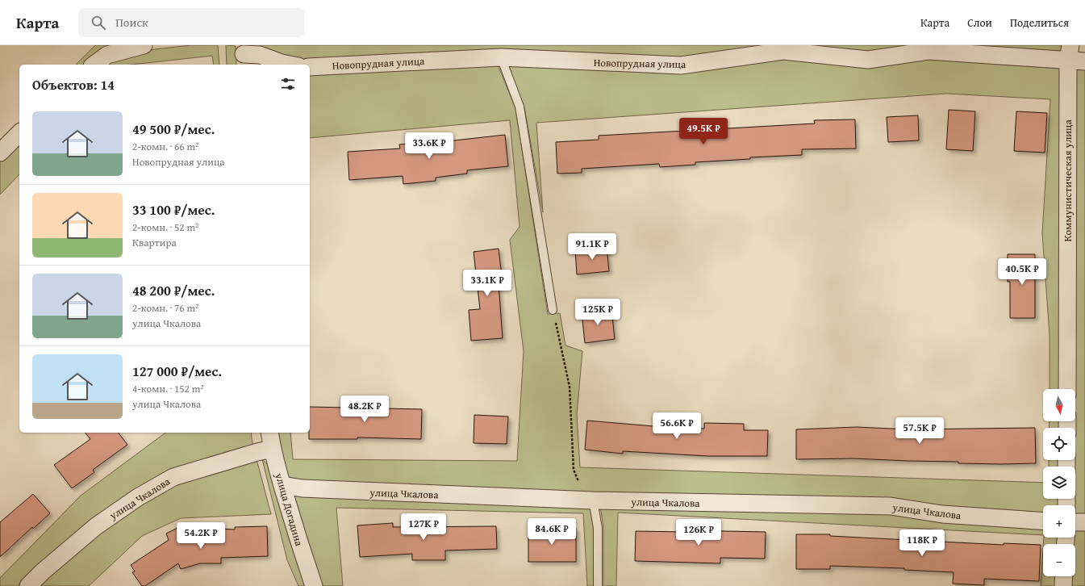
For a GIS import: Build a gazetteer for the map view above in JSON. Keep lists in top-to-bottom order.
{
  "streets": {
    "street": [
      "Новопрудная улица",
      "Коммунистическая улица",
      "улица Чкалова",
      "улица Догадина"
    ]
  },
  "crossings": [
    ["Новопрудная улица", "Коммунистическая улица"],
    ["улица Чкалова", "улица Догадина"]
  ],
  "north": "bottom",
  "page": {
    "header": "Карта",
    "search": "Поиск",
    "nav": ["Карта", "Слои", "Поделиться"],
    "heading": "Объектов: 14",
    "list": [
      {
        "name": "49 500 ₽/мес.",
        "note": "2-комн. · 66 m² · Новопрудная улица"
      },
      {
        "name": "33 100 ₽/мес.",
        "note": "2-комн. · 52 m² · Квартира"
      },
      {
        "name": "48 200 ₽/мес.",
        "note": "2-комн. · 76 m² · улица Чкалова"
      },
      {
        "name": "127 000 ₽/мес.",
        "note": "4-комн. · 152 m² · улица Чкалова"
      }
    ],
    "price": [
      "49.5K ₽",
      "33.6K ₽",
      "91.1K ₽",
      "40.5K ₽",
      "33.1K ₽",
      "125K ₽",
      "48.2K ₽",
      "56.6K ₽",
      "57.5K ₽",
      "127K ₽",
      "84.6K ₽",
      "126K ₽",
      "54.2K ₽",
      "118K ₽"
    ],
    "map_buttons": ["+", "−"]
  }
}
